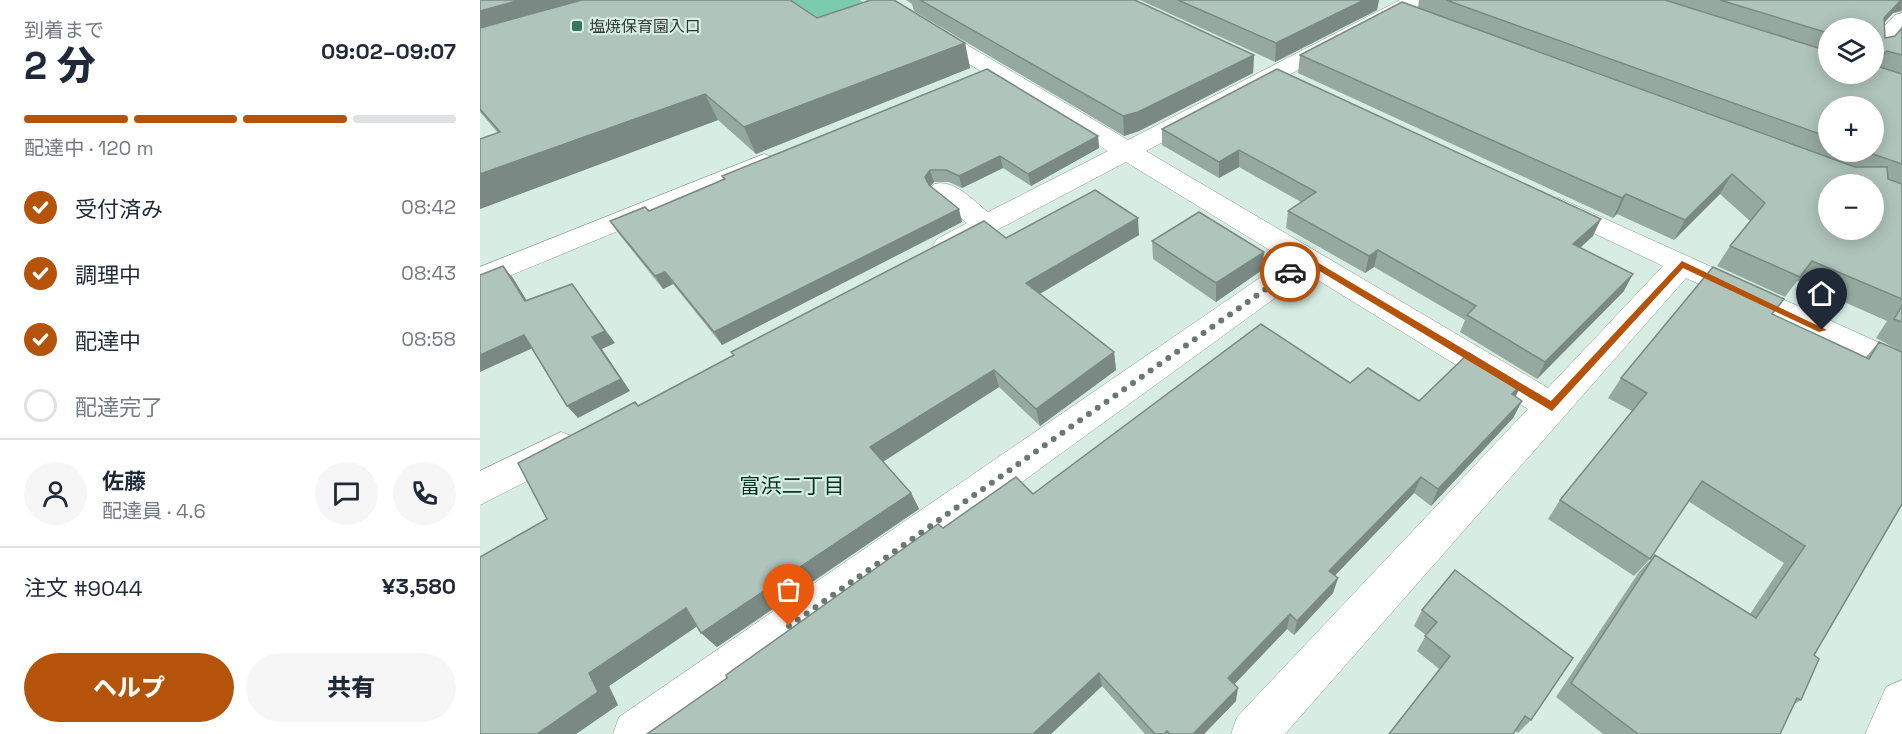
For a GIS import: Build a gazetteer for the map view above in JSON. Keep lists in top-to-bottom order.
{
  "districts": ["富浜二丁目"],
  "places": {
    "transit": ["塩焼保育園入口"]
  },
  "page": {
    "heading": ["2 分", "到着まで", "09:02–09:07"],
    "panel": [
      "佐藤",
      "配達員 · 4.6",
      "注文 #9044",
      "¥3,580"
    ],
    "map_buttons": ["+", "−"],
    "bar": "配達中 · 120 m",
    "list": [
      ["受付済み", "08:42"],
      ["調理中", "08:43"],
      ["配達中", "08:58"],
      "配達完了"
    ],
    "buttons": ["ヘルプ", "共有"]
  }
}
